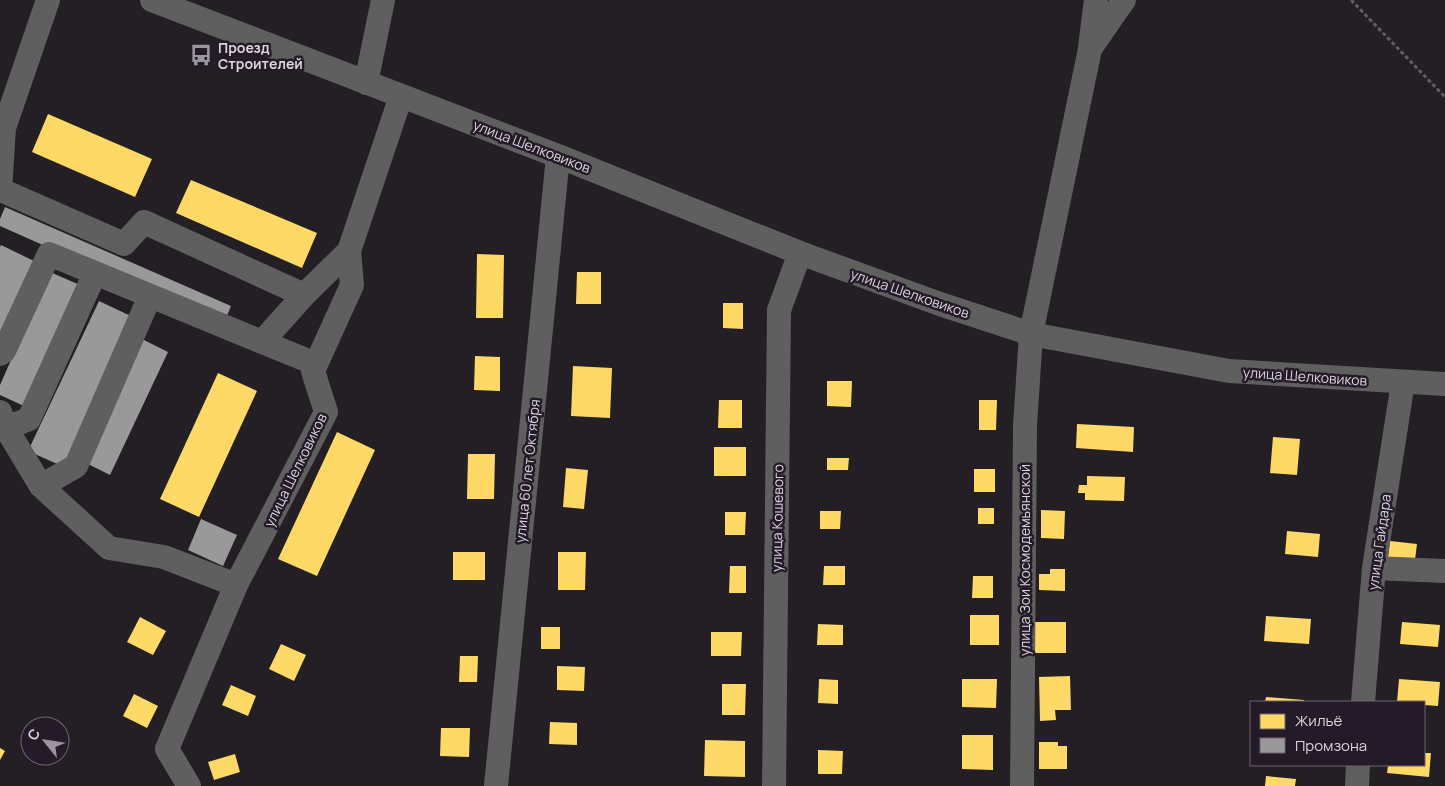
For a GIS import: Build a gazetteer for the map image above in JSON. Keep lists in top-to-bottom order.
{
  "streets": {
    "street": [
      "улица Шелковиков",
      "улица 60 лет Октября",
      "улица Кошевого",
      "улица Гайдара",
      "улица Зои Космодемьянской"
    ]
  },
  "crossings": [
    ["улица Шелковиков", "улица 60 лет Октября"],
    ["улица Шелковиков", "улица Кошевого"],
    ["улица Шелковиков", "улица Гайдара"],
    ["улица Шелковиков", "улица Зои Космодемьянской"]
  ],
  "places": {
    "bus stop": ["Проезд Строителей"]
  },
  "legend": ["Жильё", "Промзона"],
  "north": "top left"
}
